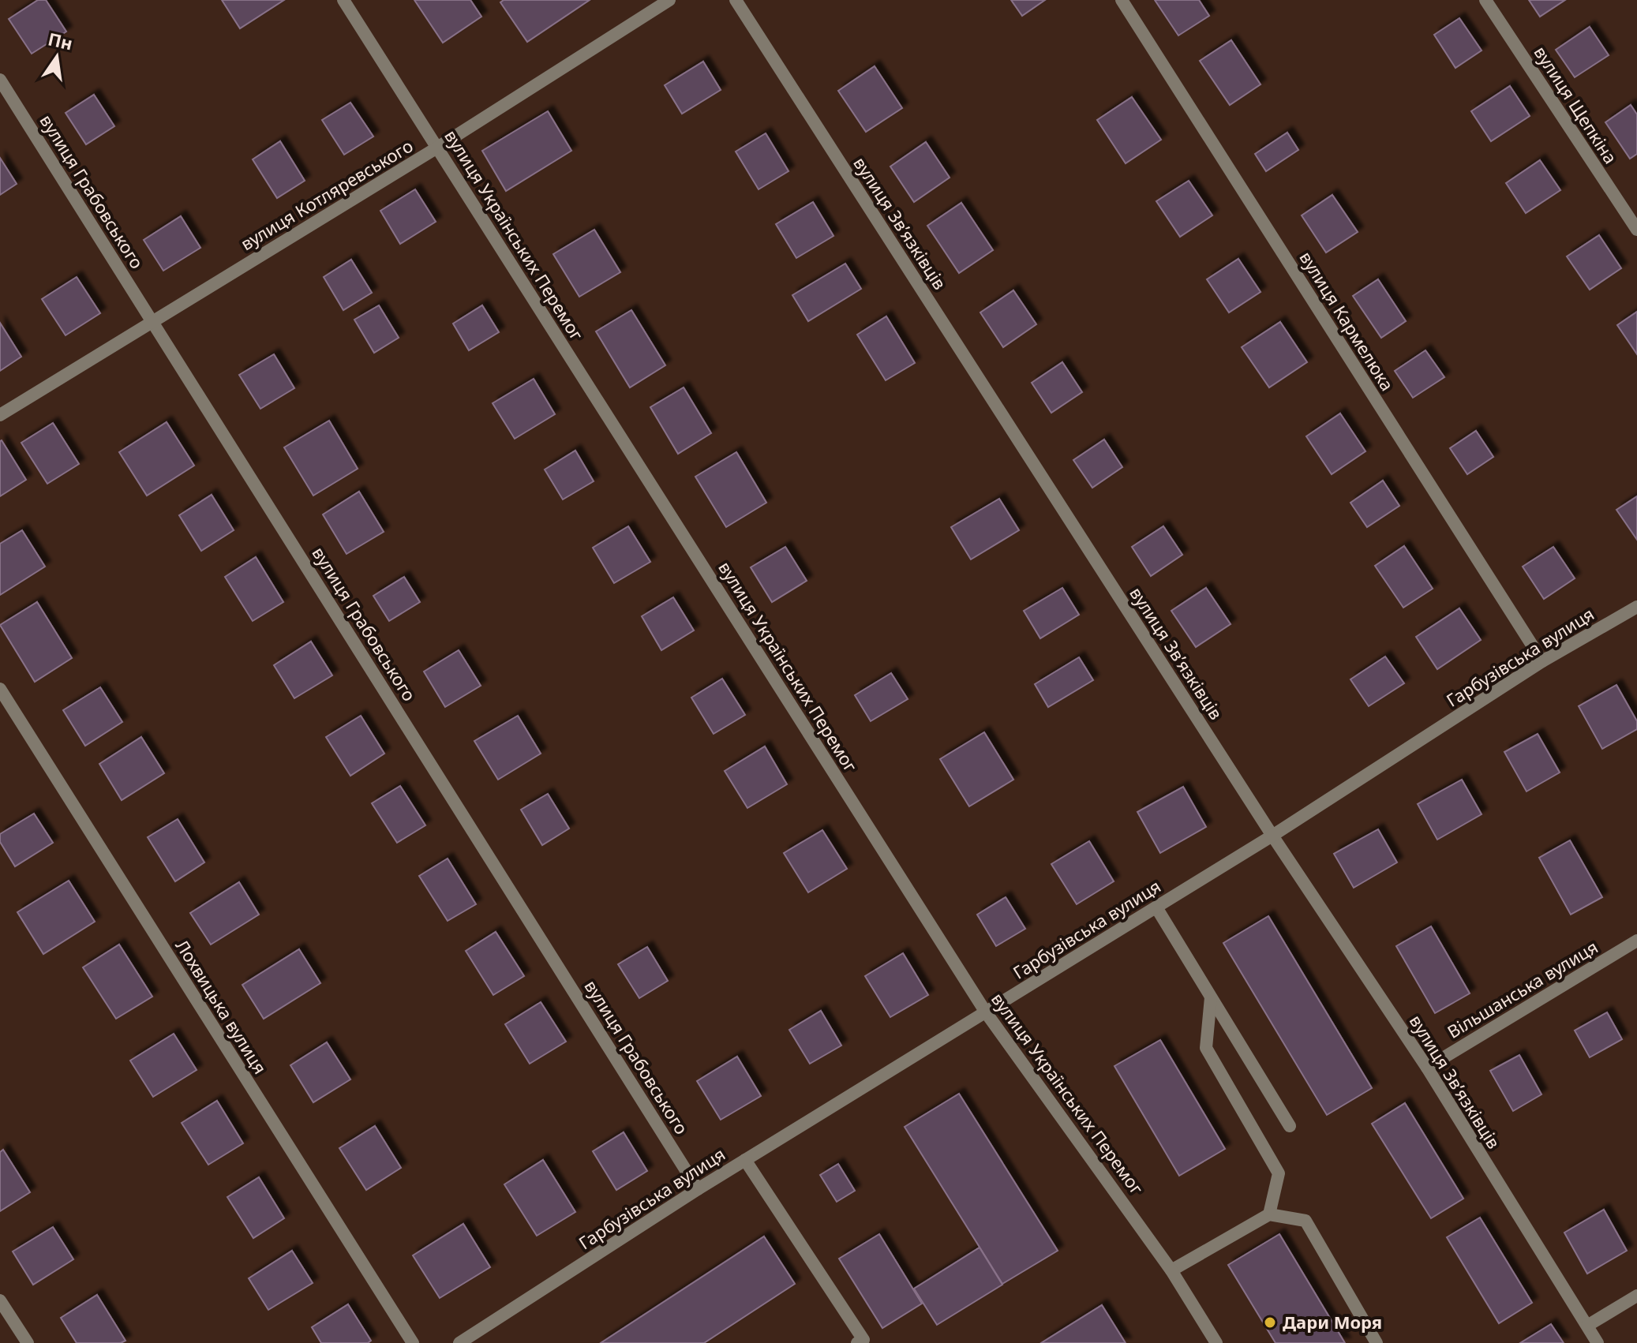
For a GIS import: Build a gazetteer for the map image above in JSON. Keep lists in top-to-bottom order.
{
  "streets": {
    "street": [
      "вулиця Щепкіна",
      "вулиця Грабовського",
      "вулиця Котляревського",
      "вулиця Звʼязківців",
      "вулиця Українських Перемог",
      "вулиця Кармелюка",
      "Гарбузівська вулиця",
      "Вільшанська вулиця",
      "Лохвицька вулиця"
    ]
  },
  "crossings": [
    ["вулиця Грабовського", "вулиця Котляревського"],
    ["вулиця Грабовського", "Гарбузівська вулиця"],
    ["вулиця Котляревського", "вулиця Українських Перемог"],
    ["вулиця Звʼязківців", "Гарбузівська вулиця"],
    ["вулиця Звʼязківців", "Вільшанська вулиця"],
    ["вулиця Українських Перемог", "Гарбузівська вулиця"],
    ["вулиця Кармелюка", "Гарбузівська вулиця"]
  ],
  "places": ["Дари Моря"],
  "north": "top"
}
